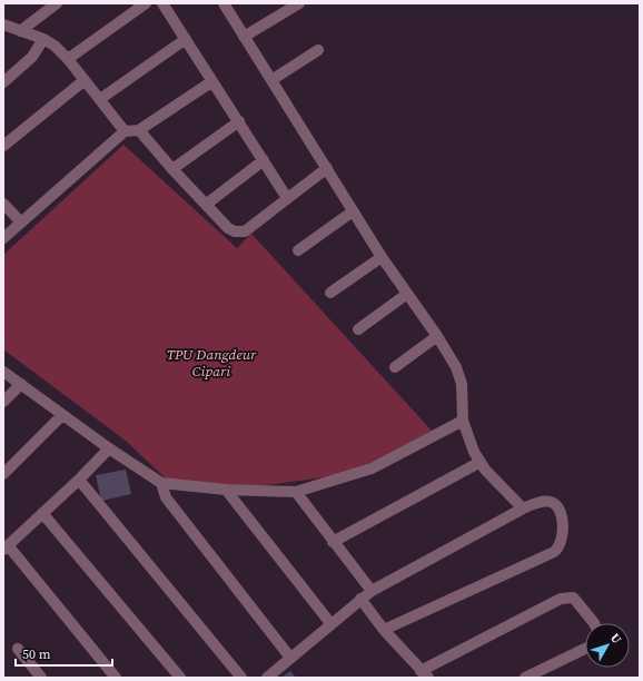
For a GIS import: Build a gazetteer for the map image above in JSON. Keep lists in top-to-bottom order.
{
  "parks": ["TPU Dangdeur Cipari"],
  "scale_bar": "50 m",
  "north": "top right"
}
